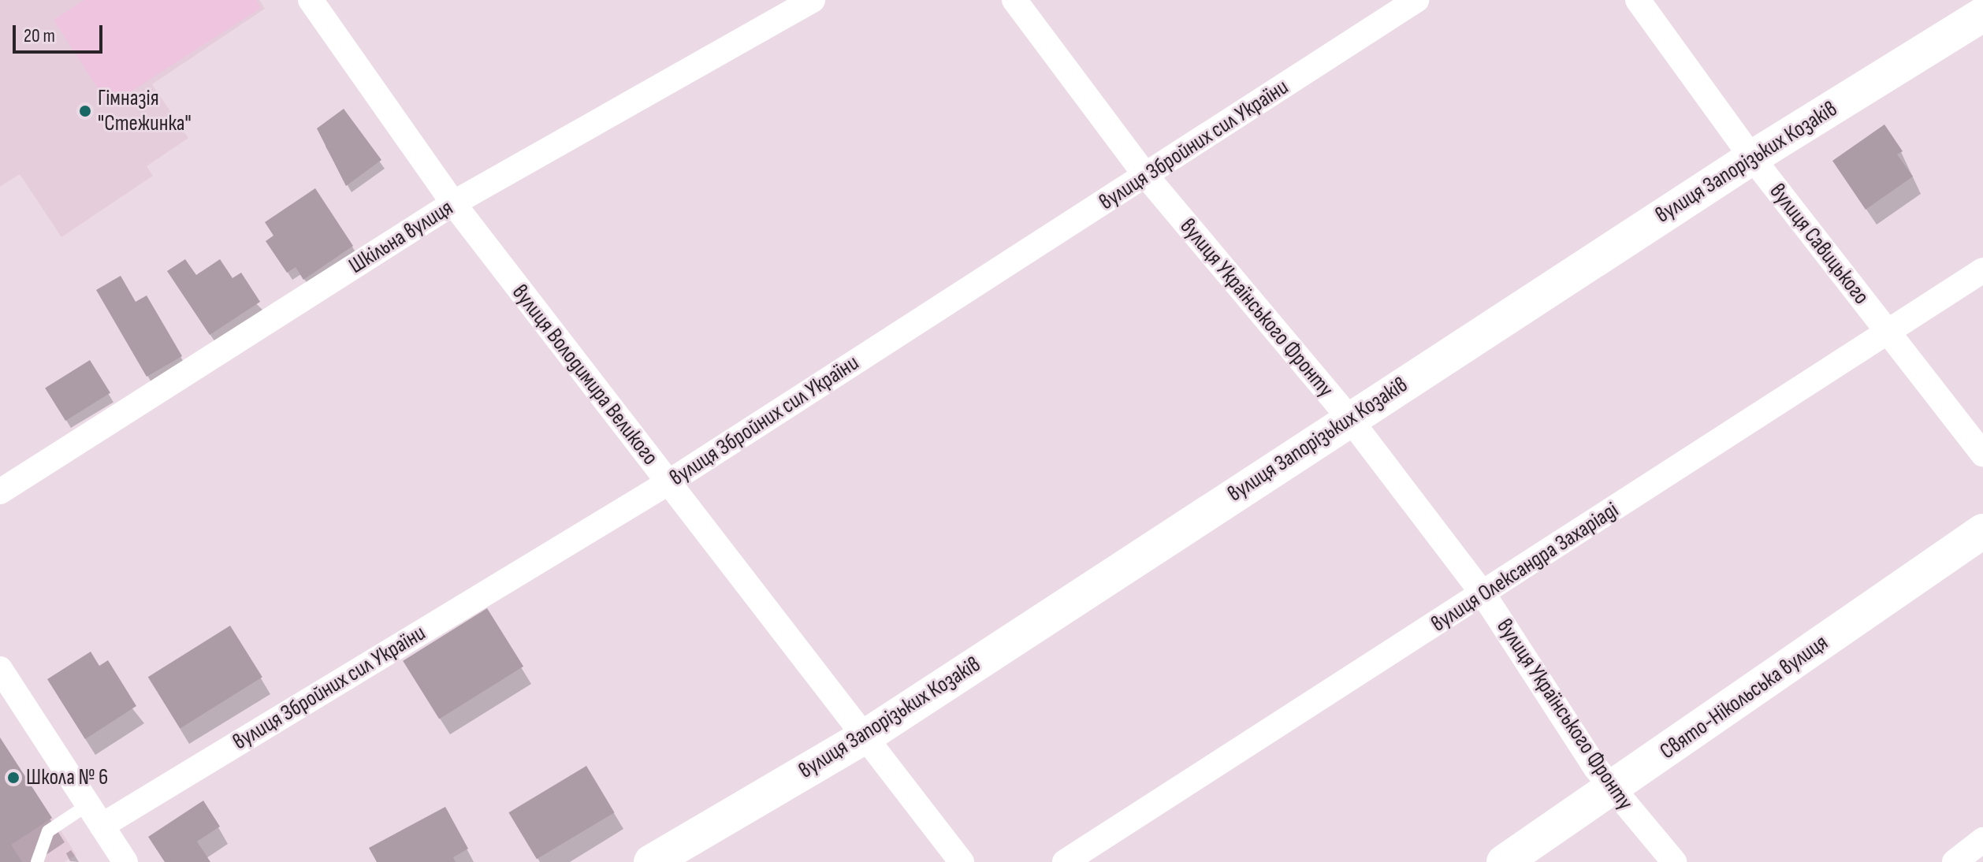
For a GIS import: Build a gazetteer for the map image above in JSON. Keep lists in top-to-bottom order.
{
  "streets": {
    "main road": ["вулиця Запорізьких Козаків", "Свято-Нікольська вулиця"],
    "street": [
      "вулиця Збройних сил України",
      "Шкільна вулиця",
      "вулиця Савицького",
      "вулиця Українського Фронту",
      "вулиця Володимира Великого",
      "вулиця Олександра Захаріаді"
    ]
  },
  "crossings": [
    ["вулиця Збройних сил України", "вулиця Українського Фронту"],
    ["вулиця Збройних сил України", "вулиця Володимира Великого"],
    ["вулиця Запорізьких Козаків", "вулиця Савицького"],
    ["вулиця Запорізьких Козаків", "вулиця Українського Фронту"],
    ["вулиця Запорізьких Козаків", "вулиця Володимира Великого"],
    ["Шкільна вулиця", "вулиця Володимира Великого"],
    ["вулиця Савицького", "вулиця Олександра Захаріаді"],
    ["вулиця Українського Фронту", "вулиця Олександра Захаріаді"],
    ["вулиця Українського Фронту", "Свято-Нікольська вулиця"]
  ],
  "places": ["Гімназія \"Стежинка\"", "Школа № 6"],
  "scale_bar": "20 m"
}
